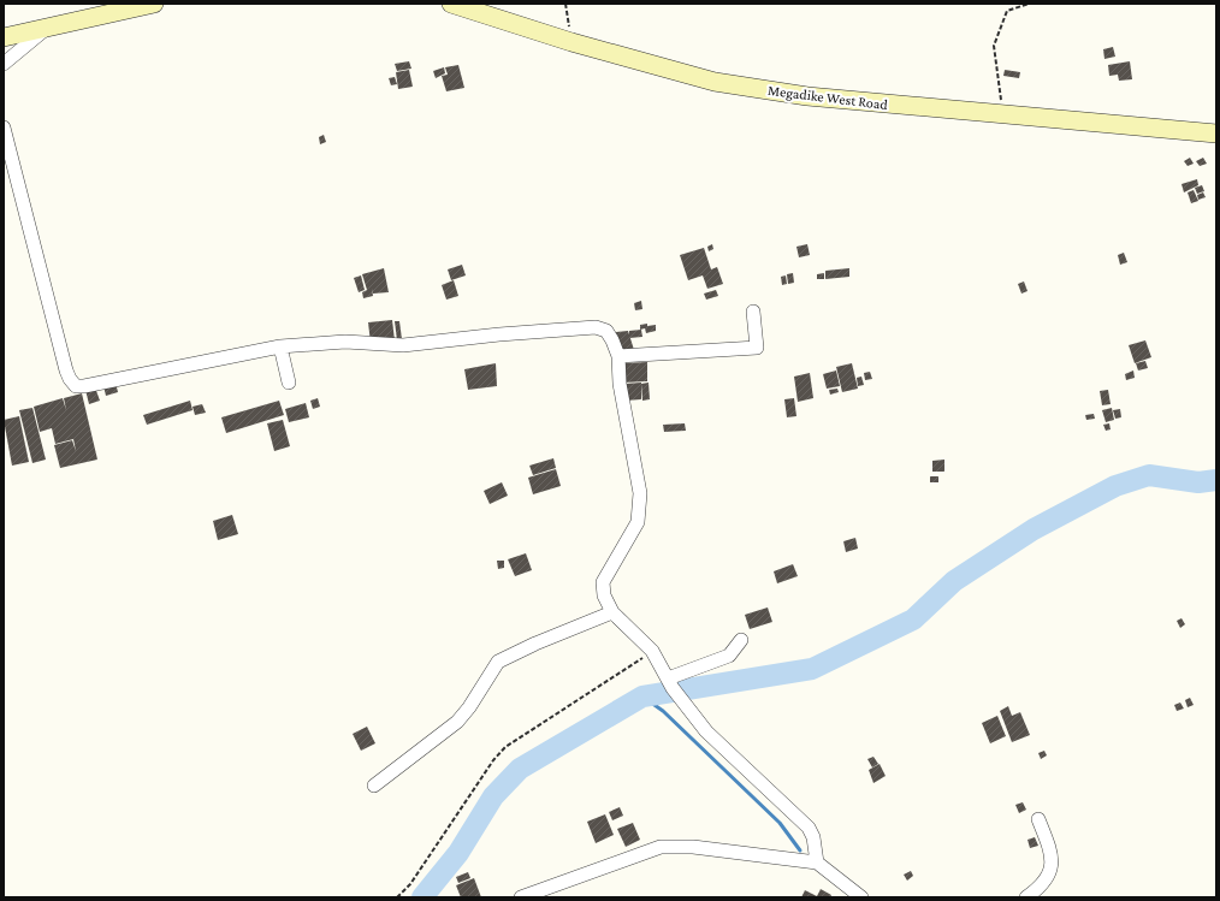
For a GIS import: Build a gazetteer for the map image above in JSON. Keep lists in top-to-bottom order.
{
  "streets": {
    "street": ["Megadike West Road"]
  }
}
